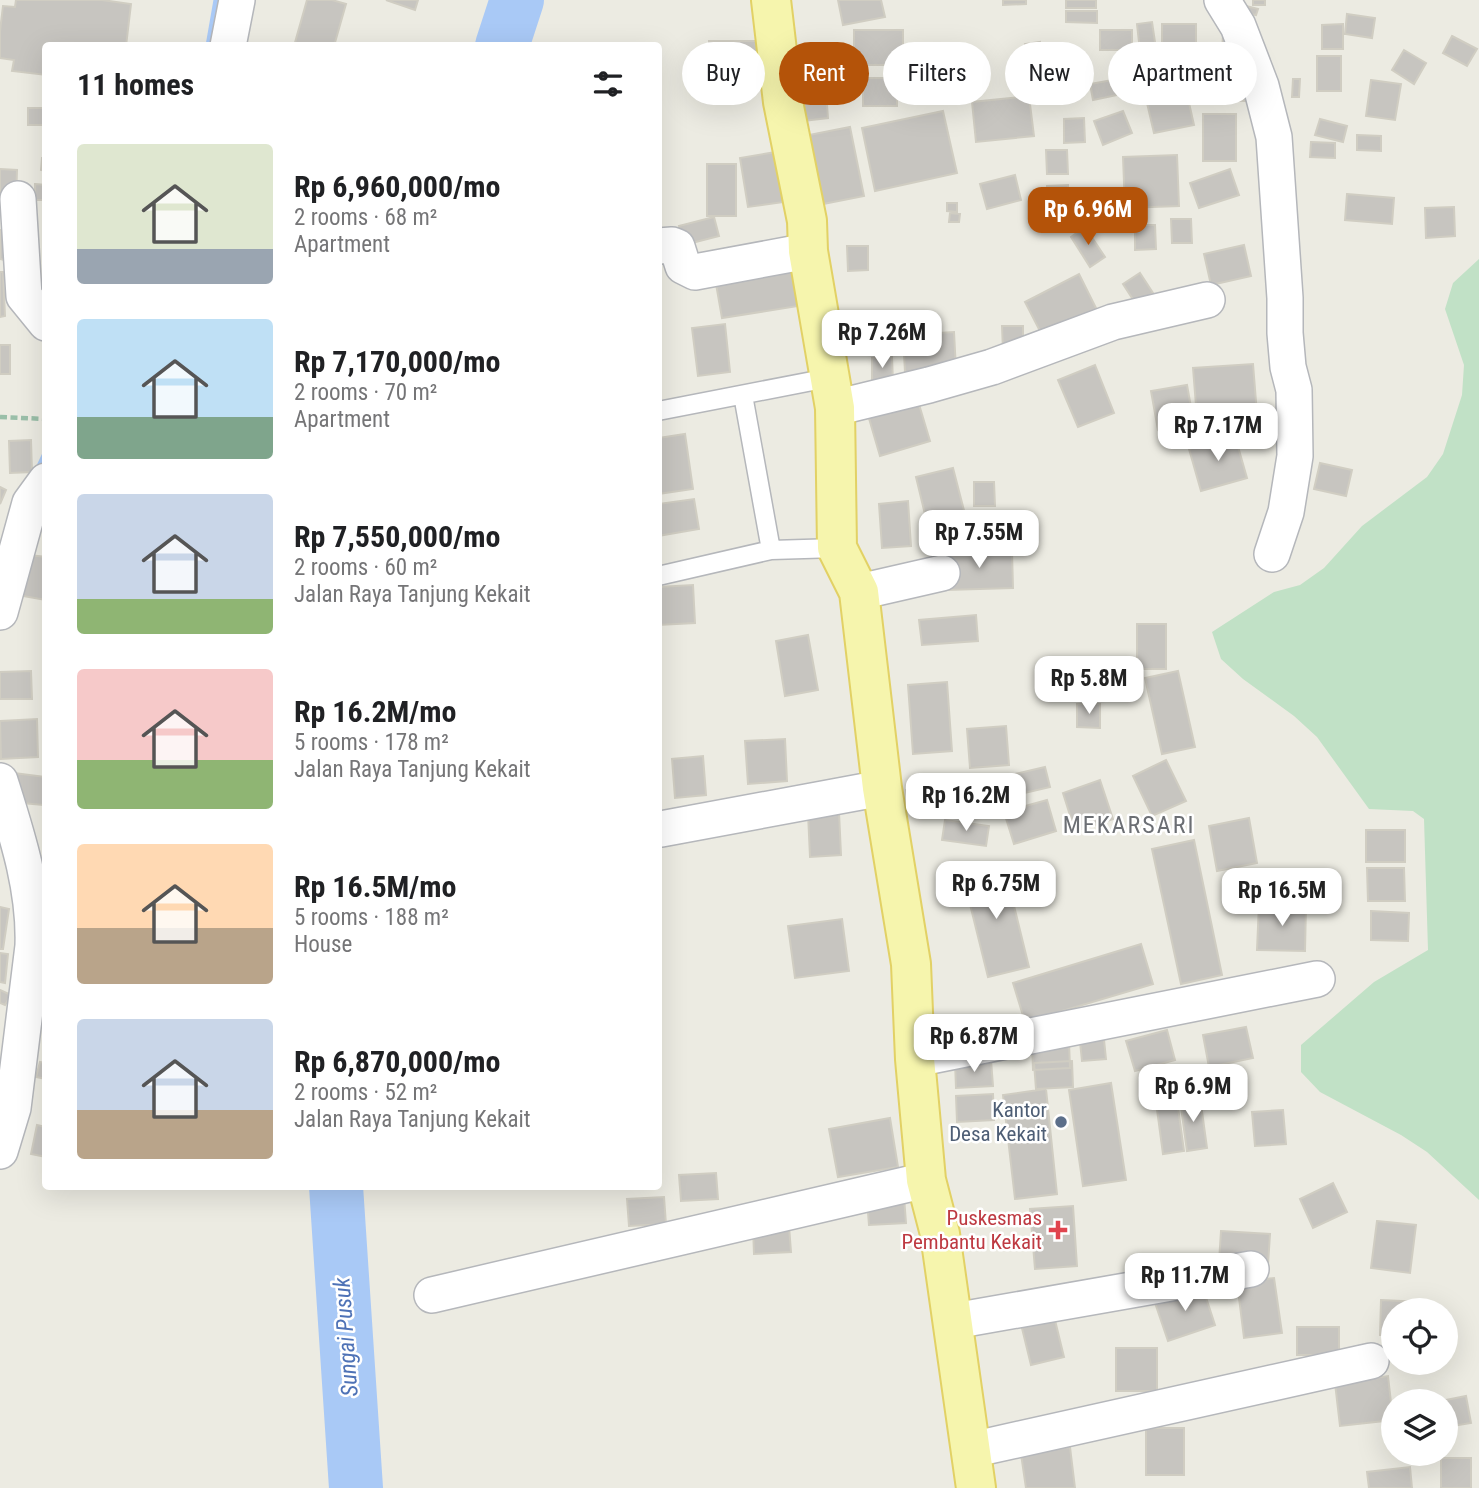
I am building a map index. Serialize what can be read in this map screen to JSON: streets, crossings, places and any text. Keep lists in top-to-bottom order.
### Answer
{
  "districts": ["MEKARSARI"],
  "water": ["Sungai Pusuk"],
  "places": {
    "other": ["Kantor Desa Kekait"],
    "health": ["Puskesmas Pembantu Kekait"]
  },
  "page": {
    "chip": [
      "Buy",
      "Rent",
      "Filters",
      "New",
      "Apartment"
    ],
    "heading": "11 homes",
    "list": [
      {
        "name": "Rp 6,960,000/mo",
        "note": "2 rooms · 68 m² · Apartment"
      },
      {
        "name": "Rp 7,170,000/mo",
        "note": "2 rooms · 70 m² · Apartment"
      },
      {
        "name": "Rp 7,550,000/mo",
        "note": "2 rooms · 60 m² · Jalan Raya Tanjung Kekait"
      },
      {
        "name": "Rp 16.2M/mo",
        "note": "5 rooms · 178 m² · Jalan Raya Tanjung Kekait"
      },
      {
        "name": "Rp 16.5M/mo",
        "note": "5 rooms · 188 m² · House"
      },
      {
        "name": "Rp 6,870,000/mo",
        "note": "2 rooms · 52 m² · Jalan Raya Tanjung Kekait"
      }
    ],
    "price": [
      "Rp 6.96M",
      "Rp 7.26M",
      "Rp 7.17M",
      "Rp 7.55M",
      "Rp 5.8M",
      "Rp 16.2M",
      "Rp 6.75M",
      "Rp 16.5M",
      "Rp 6.87M",
      "Rp 6.9M",
      "Rp 11.7M"
    ]
  }
}
